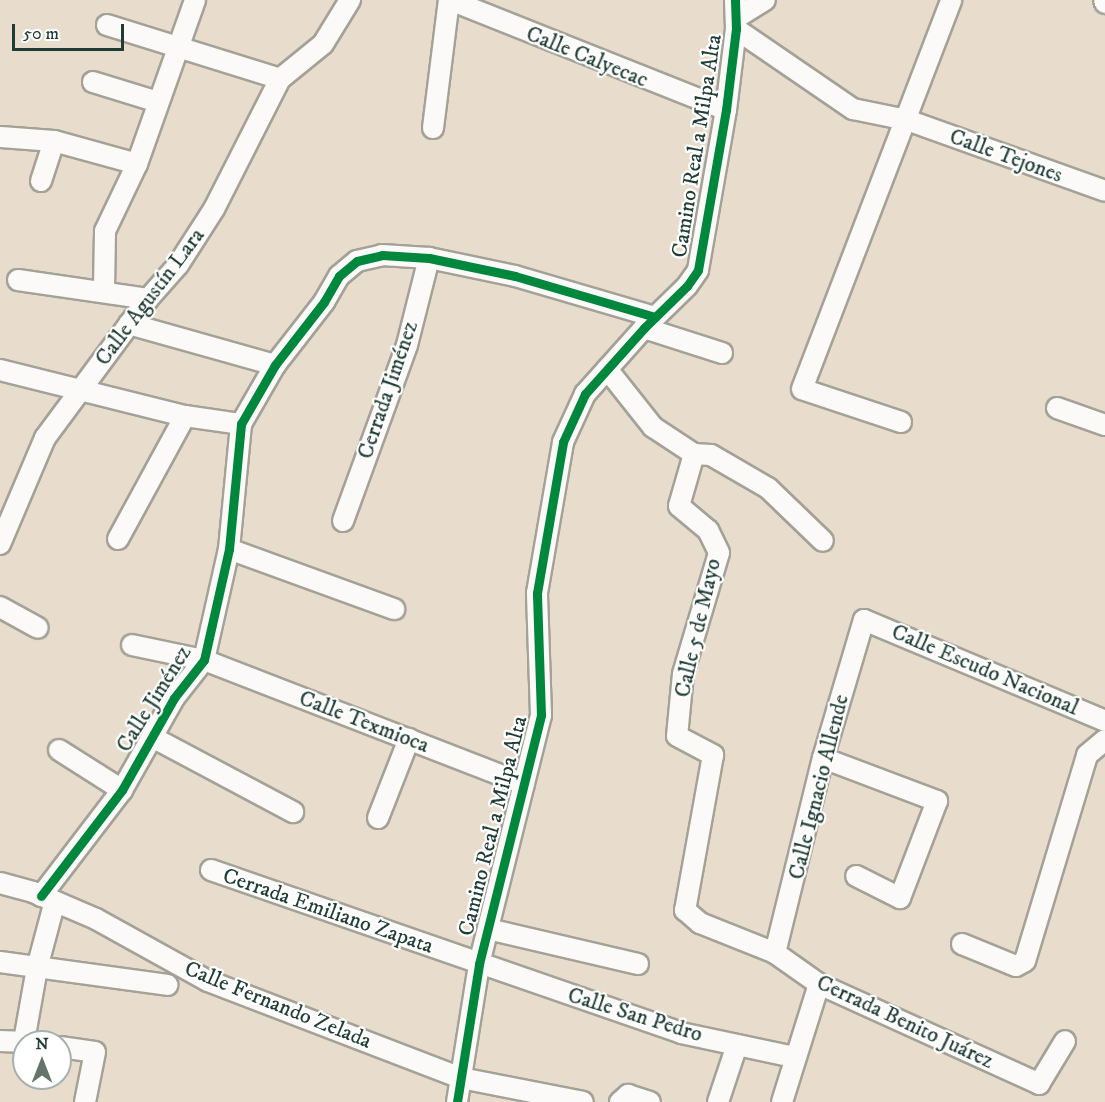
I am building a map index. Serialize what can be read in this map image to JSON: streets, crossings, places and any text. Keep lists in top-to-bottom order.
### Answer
{
  "streets": {
    "street": [
      "Calle Calyecac",
      "Camino Real a Milpa Alta",
      "Calle Tejones",
      "Calle Agustín Lara",
      "Cerrada Jiménez",
      "Calle 5 de Mayo",
      "Calle Escudo Nacional",
      "Calle Jiménez",
      "Calle Texmioca",
      "Calle Ignacio Allende",
      "Cerrada Emiliano Zapata",
      "Calle Fernando Zelada",
      "Calle San Pedro",
      "Cerrada Benito Juárez"
    ]
  },
  "crossings": [
    ["Calle Calyecac", "Camino Real a Milpa Alta"],
    ["Camino Real a Milpa Alta", "Calle Tejones"],
    ["Camino Real a Milpa Alta", "Calle Texmioca"],
    ["Camino Real a Milpa Alta", "Cerrada Emiliano Zapata"],
    ["Camino Real a Milpa Alta", "Calle Fernando Zelada"],
    ["Camino Real a Milpa Alta", "Calle San Pedro"],
    ["Calle 5 de Mayo", "Calle Ignacio Allende"],
    ["Calle 5 de Mayo", "Cerrada Benito Juárez"],
    ["Calle Escudo Nacional", "Calle Ignacio Allende"],
    ["Calle Jiménez", "Calle Texmioca"],
    ["Calle Jiménez", "Calle Fernando Zelada"],
    ["Calle Ignacio Allende", "Cerrada Benito Juárez"],
    ["Cerrada Emiliano Zapata", "Calle San Pedro"]
  ],
  "scale_bar": "50 m",
  "north": "top"
}
